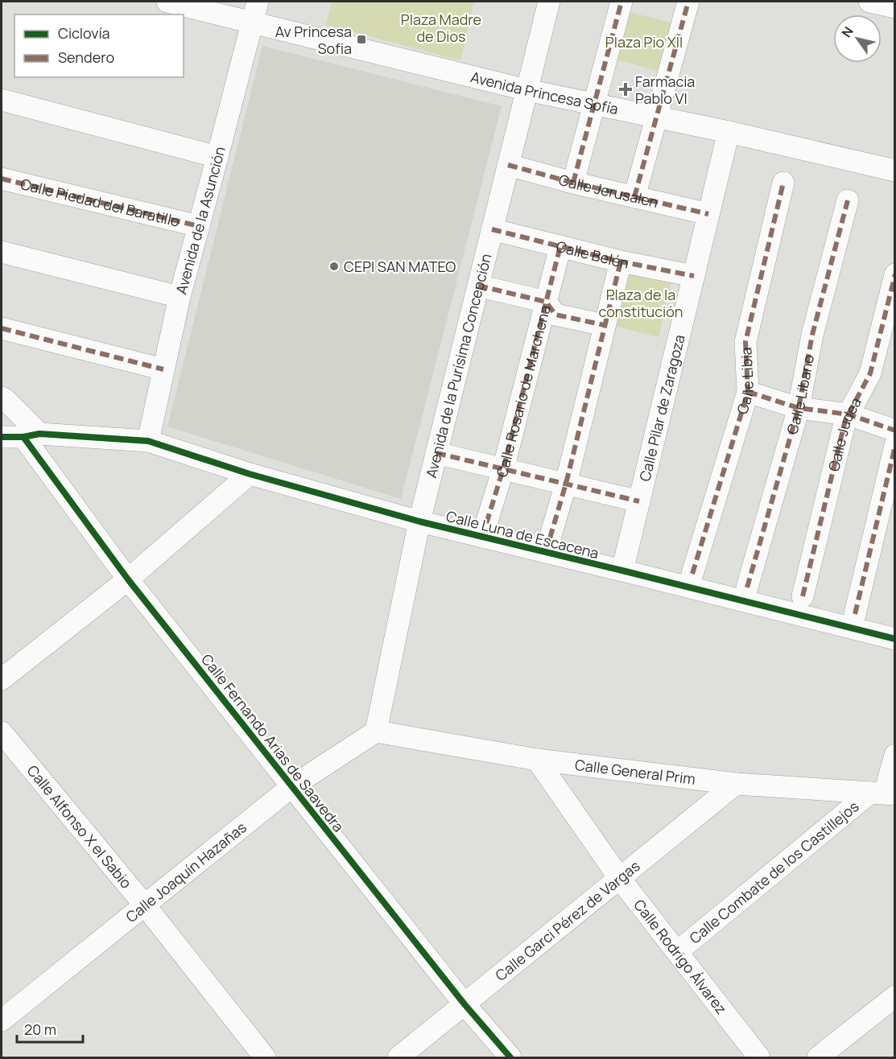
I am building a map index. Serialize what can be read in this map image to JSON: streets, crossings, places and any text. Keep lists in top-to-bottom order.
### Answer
{
  "streets": {
    "street": [
      "Avenida Princesa Sofía",
      "Calle Jerusalen",
      "Calle Piedad del Baratillo",
      "Avenida de la Asunción",
      "Calle Belén",
      "Avenida de la Purísima Concepción",
      "Calle Libia",
      "Calle Rosario de Marchena",
      "Calle Libano",
      "Calle Pilar de Zaragoza",
      "Calle Judea",
      "Calle Luna de Escacena",
      "Calle Fernando Arias de Saavedra",
      "Calle General Prim",
      "Calle Alfonso X el Sabio",
      "Calle Joaquín Hazañas",
      "Calle Combate de los Castillejos",
      "Calle Garci Pérez de Vargas",
      "Calle Rodrigo Álvarez"
    ]
  },
  "crossings": [
    ["Avenida Princesa Sofía", "Avenida de la Asunción"],
    ["Avenida Princesa Sofía", "Avenida de la Purísima Concepción"],
    ["Avenida Princesa Sofía", "Calle Pilar de Zaragoza"],
    ["Calle Jerusalen", "Avenida de la Purísima Concepción"],
    ["Calle Jerusalen", "Calle Pilar de Zaragoza"],
    ["Calle Piedad del Baratillo", "Avenida de la Asunción"],
    ["Avenida de la Asunción", "Calle Luna de Escacena"],
    ["Calle Belén", "Avenida de la Purísima Concepción"],
    ["Calle Belén", "Calle Rosario de Marchena"],
    ["Calle Belén", "Calle Pilar de Zaragoza"],
    ["Avenida de la Purísima Concepción", "Calle Luna de Escacena"],
    ["Avenida de la Purísima Concepción", "Calle General Prim"],
    ["Avenida de la Purísima Concepción", "Calle Joaquín Hazañas"],
    ["Calle Rosario de Marchena", "Calle Luna de Escacena"],
    ["Calle Pilar de Zaragoza", "Calle Luna de Escacena"],
    ["Calle Luna de Escacena", "Calle Fernando Arias de Saavedra"],
    ["Calle Fernando Arias de Saavedra", "Calle Joaquín Hazañas"],
    ["Calle Fernando Arias de Saavedra", "Calle Garci Pérez de Vargas"],
    ["Calle General Prim", "Calle Joaquín Hazañas"],
    ["Calle General Prim", "Calle Combate de los Castillejos"],
    ["Calle General Prim", "Calle Garci Pérez de Vargas"],
    ["Calle General Prim", "Calle Rodrigo Álvarez"],
    ["Calle Alfonso X el Sabio", "Calle Joaquín Hazañas"],
    ["Calle Combate de los Castillejos", "Calle Rodrigo Álvarez"],
    ["Calle Garci Pérez de Vargas", "Calle Rodrigo Álvarez"]
  ],
  "parks": ["Plaza Madre de Dios", "Plaza Pio XII", "Plaza de la constitución"],
  "places": {
    "transit": ["Av Princesa Sofia"],
    "health": ["Farmacia Pablo VI"],
    "other": ["CEPI SAN MATEO"]
  },
  "legend": ["Ciclovía", "Sendero"],
  "scale_bar": "20 m",
  "north": "top left"
}
